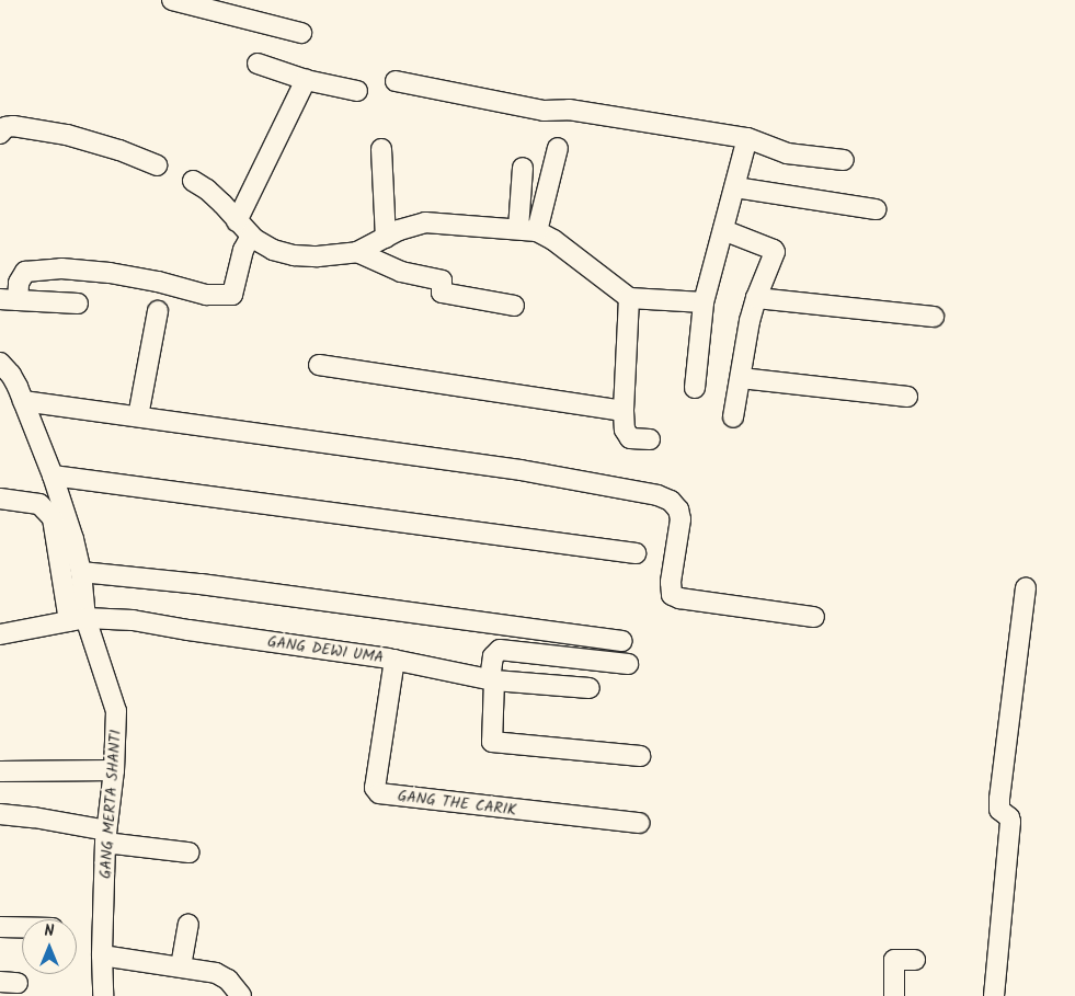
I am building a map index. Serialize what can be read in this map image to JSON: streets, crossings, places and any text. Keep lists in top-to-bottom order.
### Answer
{
  "streets": {
    "street": ["GANG DEWI UMA", "GANG THE CARIK", "GANG MERTA SHANTI"]
  },
  "crossings": [
    ["GANG DEWI UMA", "GANG THE CARIK"],
    ["GANG DEWI UMA", "GANG MERTA SHANTI"]
  ],
  "north": "top"
}
